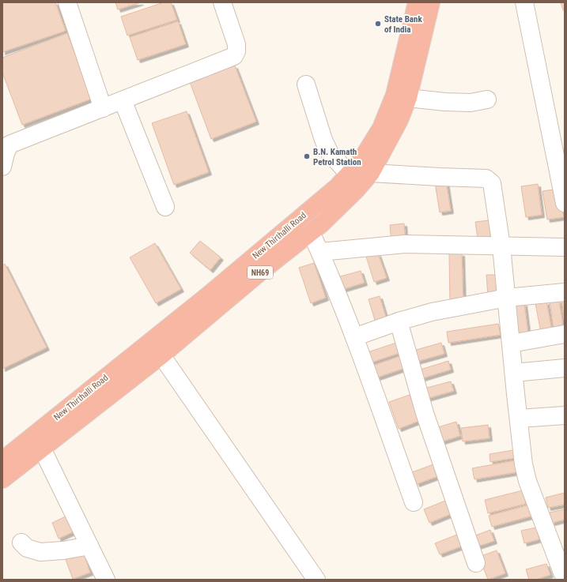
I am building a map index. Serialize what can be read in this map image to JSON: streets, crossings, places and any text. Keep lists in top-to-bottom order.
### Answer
{
  "streets": {
    "highway": ["New Thirthalli Road", "NH69"]
  },
  "places": ["State Bank of India", "B.N. Kamath Petrol Station"]
}
